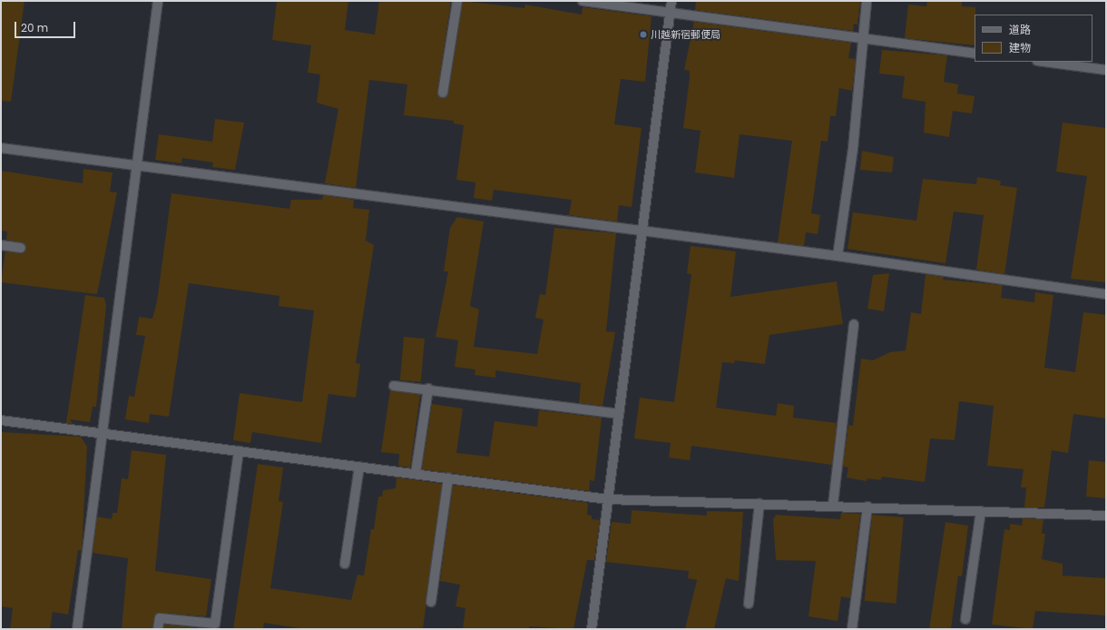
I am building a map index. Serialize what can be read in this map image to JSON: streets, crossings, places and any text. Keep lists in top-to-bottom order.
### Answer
{
  "places": ["川越新宿郵便局"],
  "legend": ["道路", "建物"],
  "scale_bar": "20 m"
}
